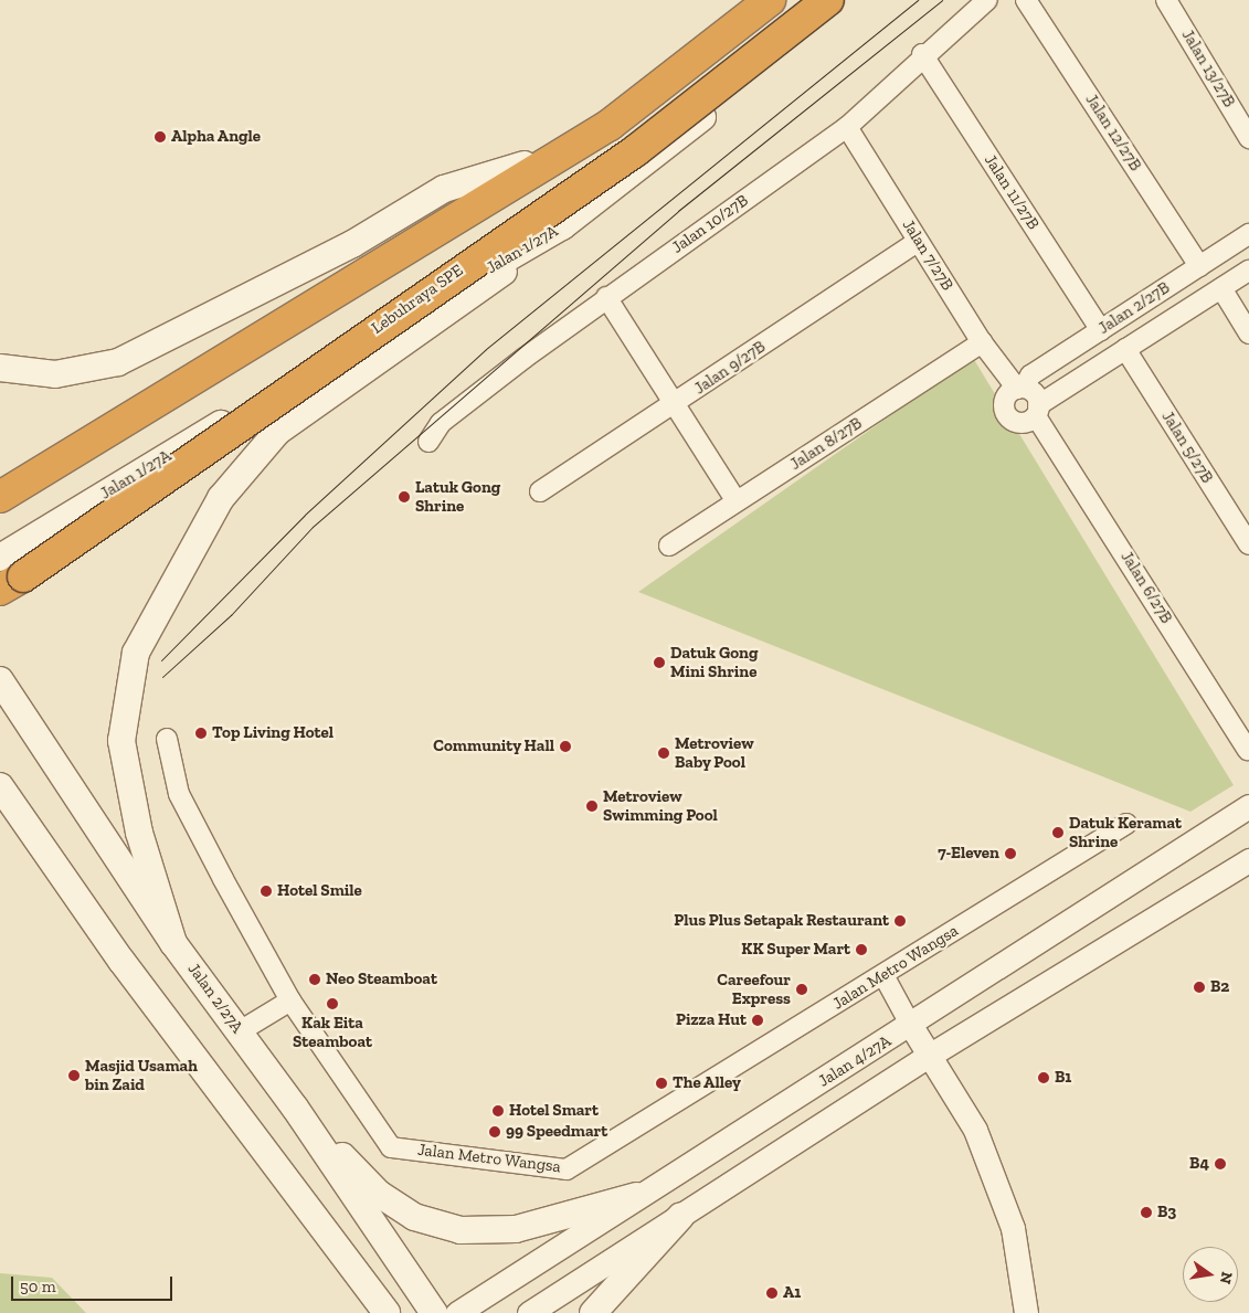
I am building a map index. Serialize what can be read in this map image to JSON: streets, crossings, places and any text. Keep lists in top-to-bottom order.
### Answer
{
  "streets": {
    "highway": ["Lebuhraya SPE"],
    "main road": ["Jalan 1/27A", "Jalan 2/27A"],
    "street": [
      "Jalan 13/27B",
      "Jalan 12/27B",
      "Jalan 11/27B",
      "Jalan 10/27B",
      "Jalan 7/27B",
      "Jalan 2/27B",
      "Jalan 9/27B",
      "Jalan 8/27B",
      "Jalan 5/27B",
      "Jalan 6/27B",
      "Jalan Metro Wangsa",
      "Jalan 4/27A"
    ]
  },
  "crossings": [
    ["Jalan 12/27B", "Jalan 2/27B"],
    ["Jalan 11/27B", "Jalan 10/27B"],
    ["Jalan 11/27B", "Jalan 2/27B"],
    ["Jalan 10/27B", "Jalan 7/27B"],
    ["Jalan 7/27B", "Jalan 2/27B"],
    ["Jalan 7/27B", "Jalan 9/27B"],
    ["Jalan 7/27B", "Jalan 8/27B"],
    ["Jalan 7/27B", "Jalan 6/27B"],
    ["Jalan 2/27B", "Jalan 5/27B"],
    ["Jalan 2/27B", "Jalan 6/27B"]
  ],
  "places": [
    "Alpha Angle",
    "Latuk Gong Shrine",
    "Datuk Gong Mini Shrine",
    "Top Living Hotel",
    "Community Hall",
    "Metroview Baby Pool",
    "Metroview Swimming Pool",
    "Datuk Keramat Shrine",
    "7-Eleven",
    "Hotel Smile",
    "Plus Plus Setapak Restaurant",
    "KK Super Mart",
    "Neo Steamboat",
    "B2",
    "Careefour Express",
    "Kak Eita Steamboat",
    "Pizza Hut",
    "Masjid Usamah bin Zaid",
    "B1",
    "The Alley",
    "Hotel Smart",
    "99 Speedmart",
    "B4",
    "B3",
    "A1"
  ],
  "scale_bar": "50 m",
  "north": "right"
}
